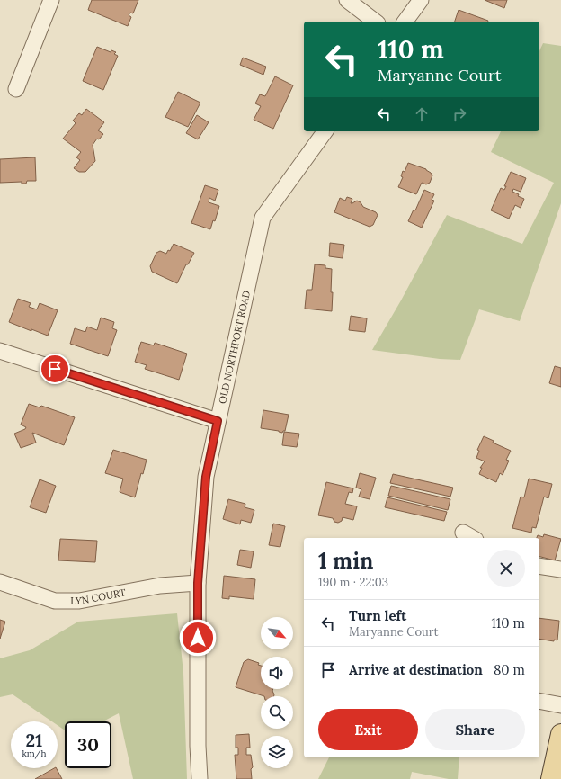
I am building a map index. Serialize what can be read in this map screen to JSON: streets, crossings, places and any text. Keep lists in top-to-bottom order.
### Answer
{
  "streets": {
    "street": ["OLD NORTHPORT ROAD", "LYN COURT"]
  },
  "crossings": [
    ["OLD NORTHPORT ROAD", "LYN COURT"]
  ],
  "north": "bottom right",
  "page": {
    "turn": ["110 m", "Maryanne Court"],
    "heading": ["1 min", "190 m · 22:03"],
    "list": [
      {
        "name": "Turn left",
        "note": "Maryanne Court",
        "value": "110 m"
      },
      {
        "name": "Arrive at destination",
        "value": "80 m"
      }
    ],
    "buttons": ["Exit", "Share"],
    "speed": "21 km/h",
    "limit": "30"
  }
}
